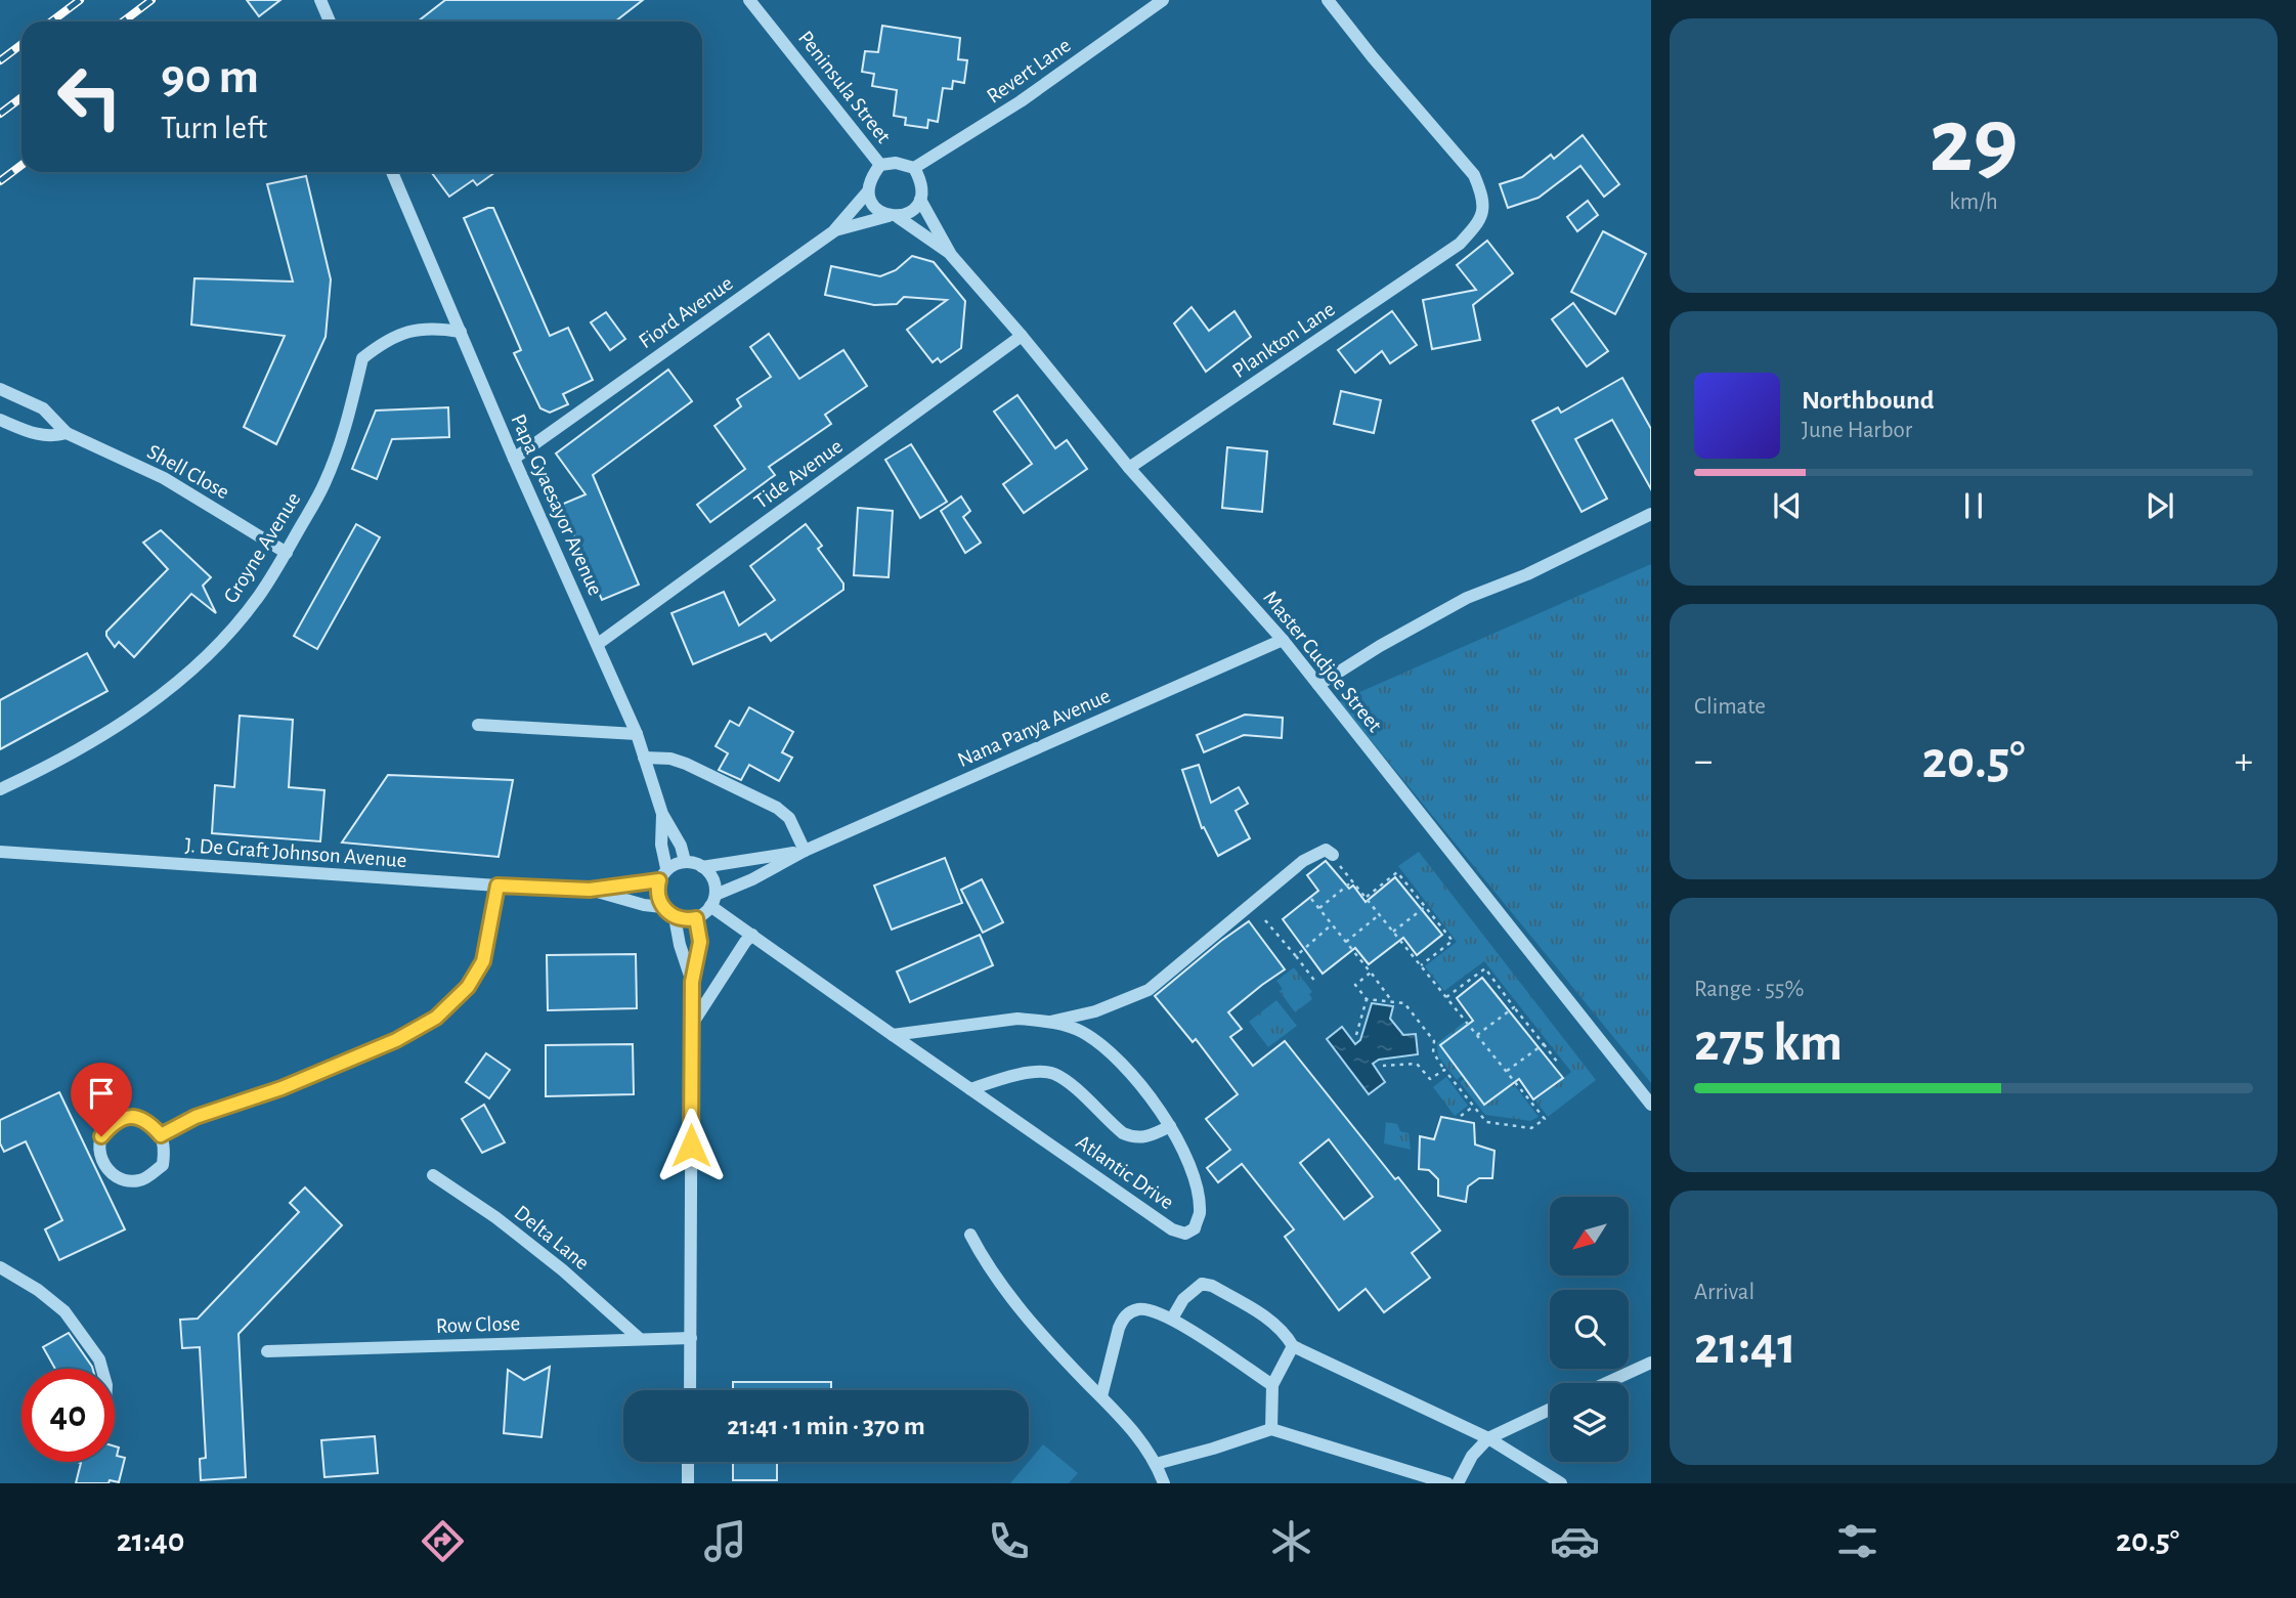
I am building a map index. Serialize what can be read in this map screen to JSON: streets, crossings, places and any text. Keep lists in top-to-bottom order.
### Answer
{
  "streets": {
    "street": [
      "Revert Lane",
      "Peninsula Street",
      "Fiord Avenue",
      "Plankton Lane",
      "Shell Close",
      "Tide Avenue",
      "Papa Gyaesayor Avenue",
      "Groyne Avenue",
      "Master Cudjoe Street",
      "Nana Panya Avenue",
      "J. De Graft Johnson Avenue",
      "Atlantic Drive",
      "Delta Lane",
      "Row Close"
    ]
  },
  "crossings": [
    ["Revert Lane", "Peninsula Street"],
    ["Revert Lane", "Fiord Avenue"],
    ["Revert Lane", "Master Cudjoe Street"],
    ["Peninsula Street", "Fiord Avenue"],
    ["Peninsula Street", "Master Cudjoe Street"],
    ["Fiord Avenue", "Papa Gyaesayor Avenue"],
    ["Fiord Avenue", "Master Cudjoe Street"],
    ["Plankton Lane", "Master Cudjoe Street"],
    ["Shell Close", "Groyne Avenue"],
    ["Tide Avenue", "Papa Gyaesayor Avenue"],
    ["Tide Avenue", "Master Cudjoe Street"],
    ["Papa Gyaesayor Avenue", "Groyne Avenue"],
    ["Papa Gyaesayor Avenue", "Nana Panya Avenue"],
    ["Papa Gyaesayor Avenue", "J. De Graft Johnson Avenue"],
    ["Papa Gyaesayor Avenue", "Atlantic Drive"],
    ["Master Cudjoe Street", "Nana Panya Avenue"],
    ["Nana Panya Avenue", "J. De Graft Johnson Avenue"],
    ["Nana Panya Avenue", "Atlantic Drive"],
    ["J. De Graft Johnson Avenue", "Atlantic Drive"],
    ["Delta Lane", "Row Close"]
  ],
  "north": "bottom left",
  "page": {
    "tile": [
      ["29", "km/h"],
      "Climate",
      ["Range · 55%", "275 km"],
      ["Arrival", "21:41"]
    ],
    "turn": ["90 m", "Turn left"],
    "song": ["Northbound", "June Harbor"],
    "heat": ["−", "20.5°", "+"],
    "limit": "40",
    "trip": "21:41 · 1 min · 370 m",
    "tabs": ["21:40", "20.5°"]
  }
}
